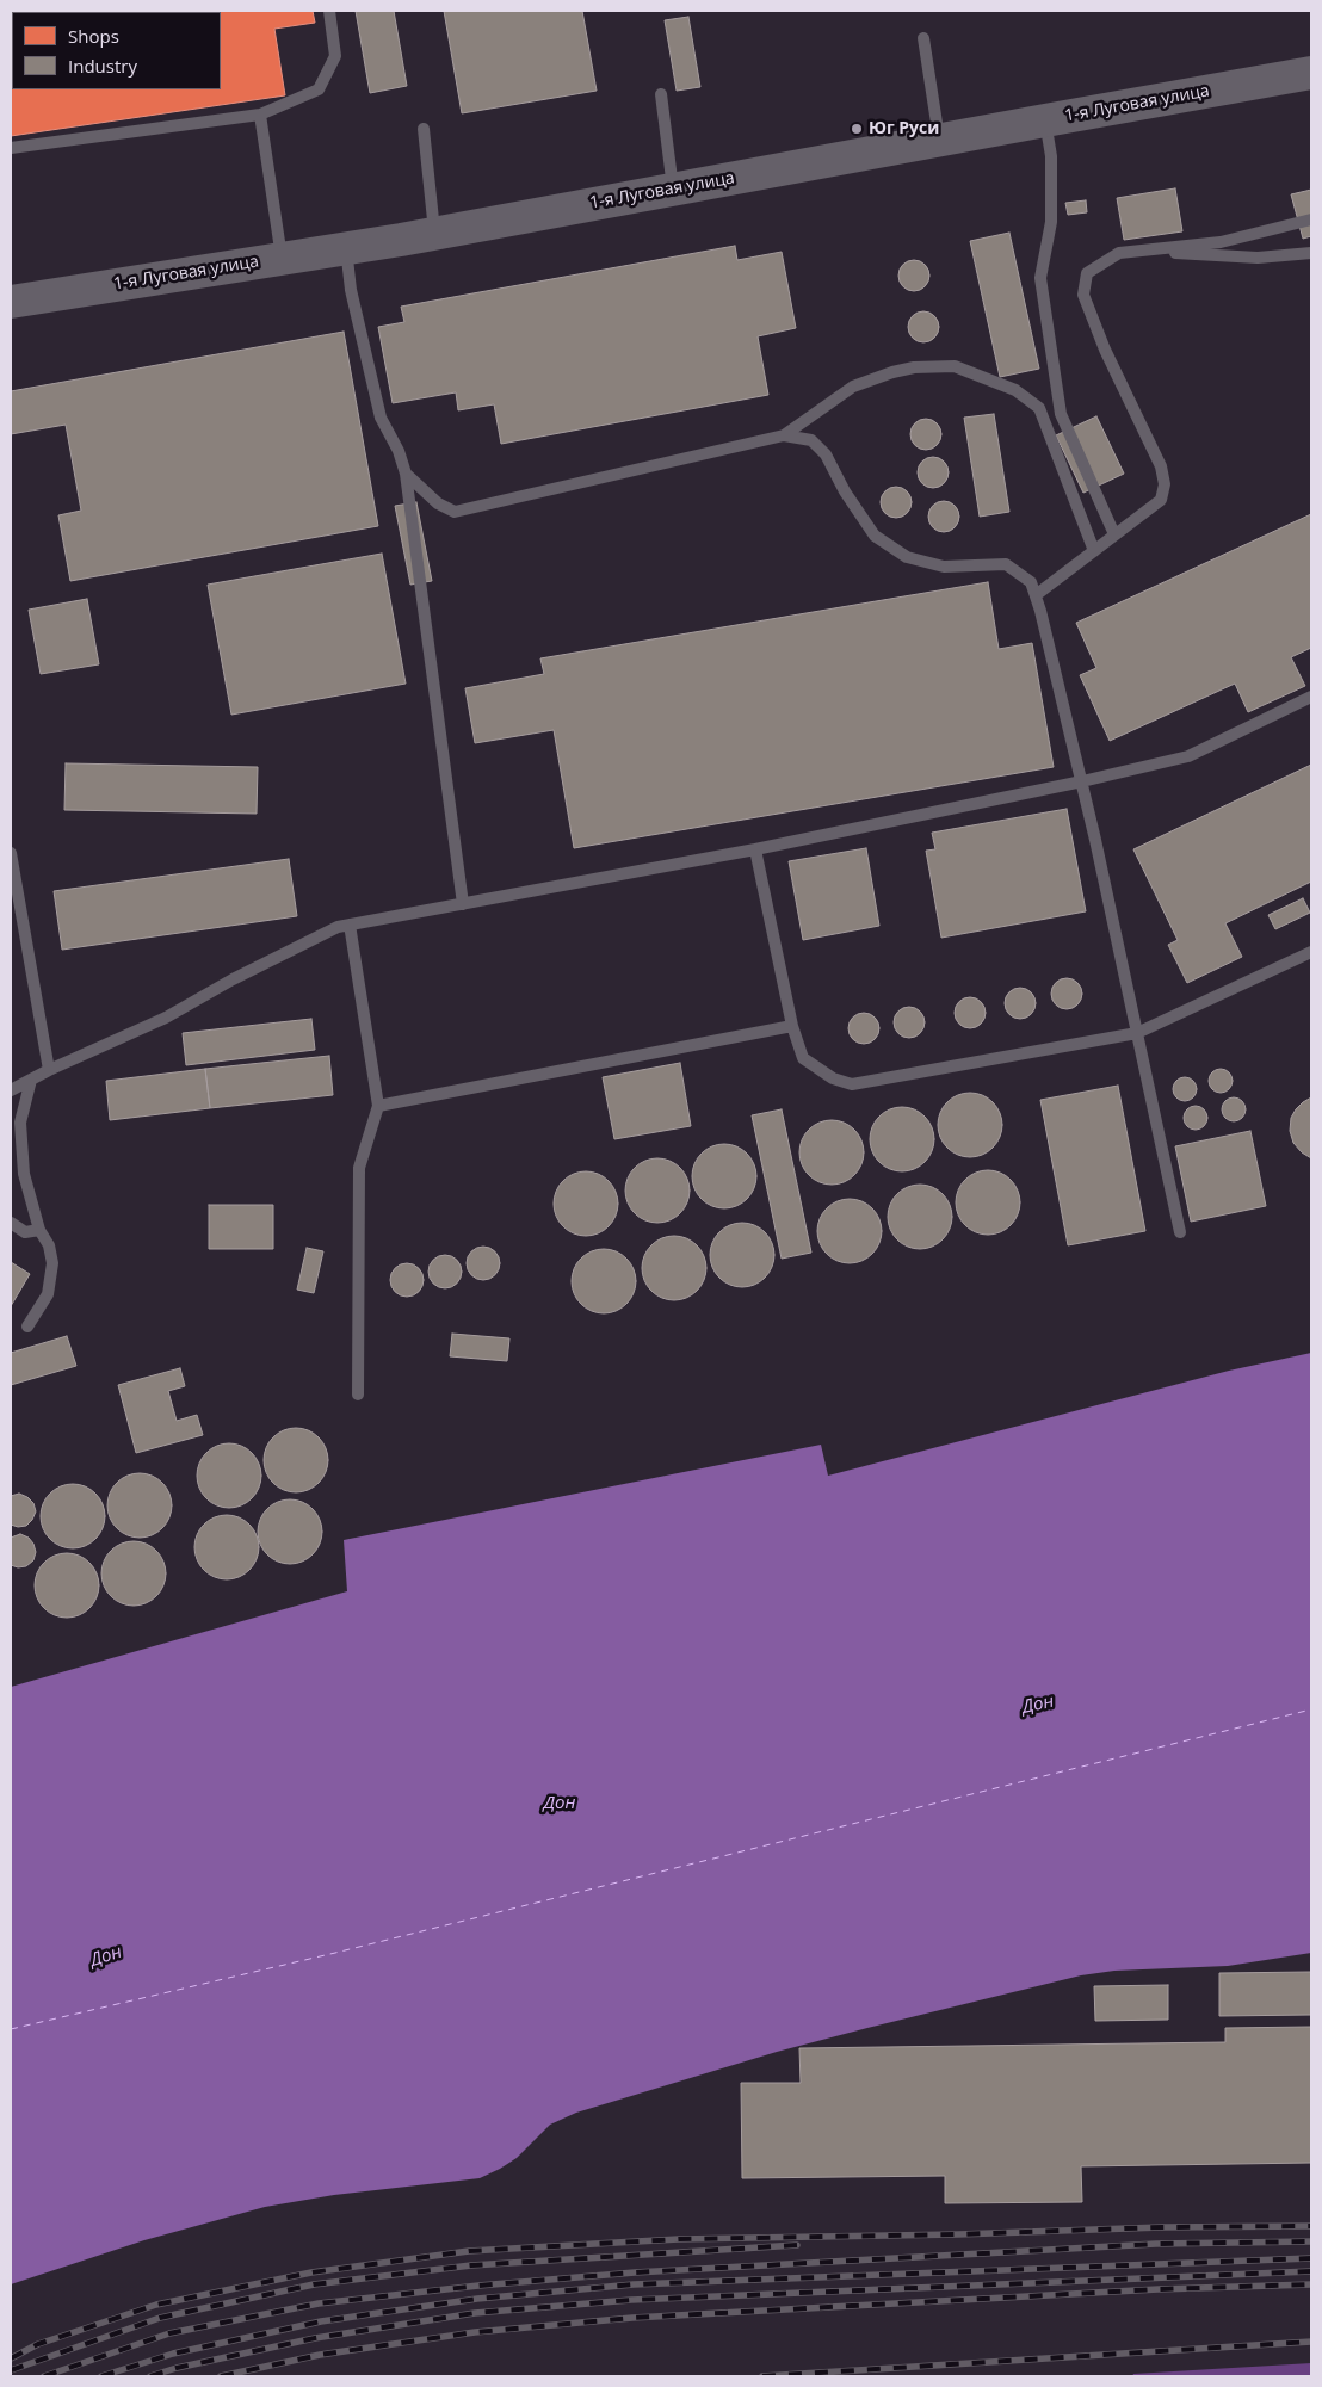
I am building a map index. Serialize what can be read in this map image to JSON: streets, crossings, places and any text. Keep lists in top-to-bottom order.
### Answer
{
  "streets": {
    "main road": ["1-я Луговая улица"]
  },
  "water": ["Дон"],
  "places": ["Юг Руси"],
  "legend": ["Shops", "Industry"]
}
